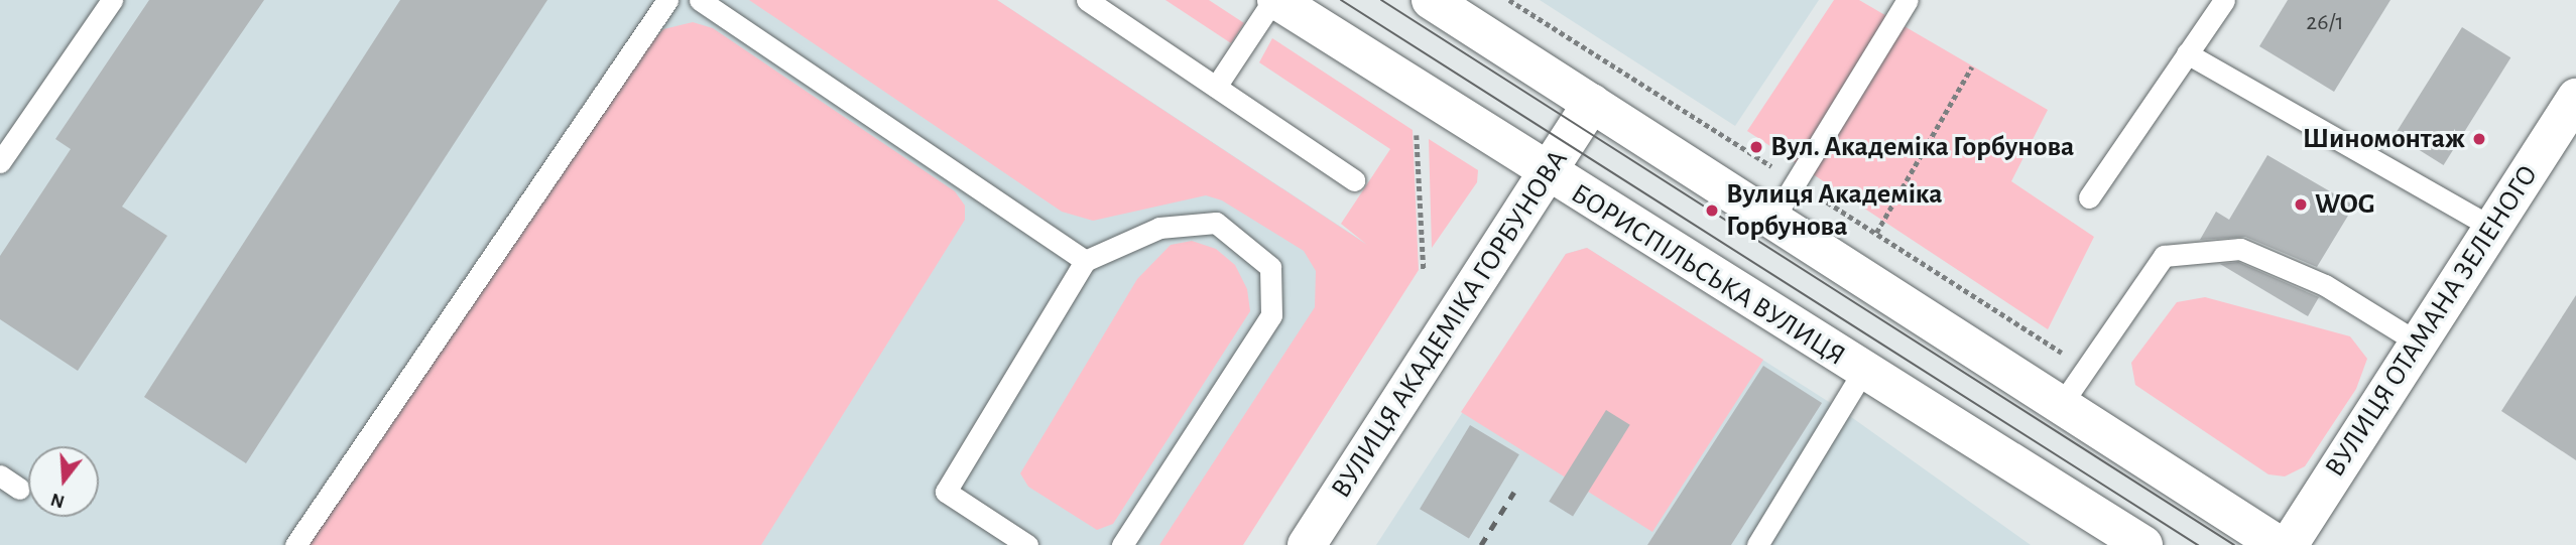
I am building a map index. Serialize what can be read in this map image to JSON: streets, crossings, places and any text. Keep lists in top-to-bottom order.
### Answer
{
  "streets": {
    "main road": ["БОРИСПІЛЬСЬКА ВУЛИЦЯ", "ВУЛИЦЯ ОТАМАНА ЗЕЛЕНОГО", "ВУЛИЦЯ АКАДЕМІКА ГОРБУНОВА"]
  },
  "crossings": [
    ["БОРИСПІЛЬСЬКА ВУЛИЦЯ", "ВУЛИЦЯ АКАДЕМІКА ГОРБУНОВА"]
  ],
  "places": [
    "Шиномонтаж",
    "Вул. Академіка Горбунова",
    "WOG",
    "Вулиця Академіка Горбунова"
  ],
  "house_numbers": ["26/1"],
  "north": "bottom"
}
